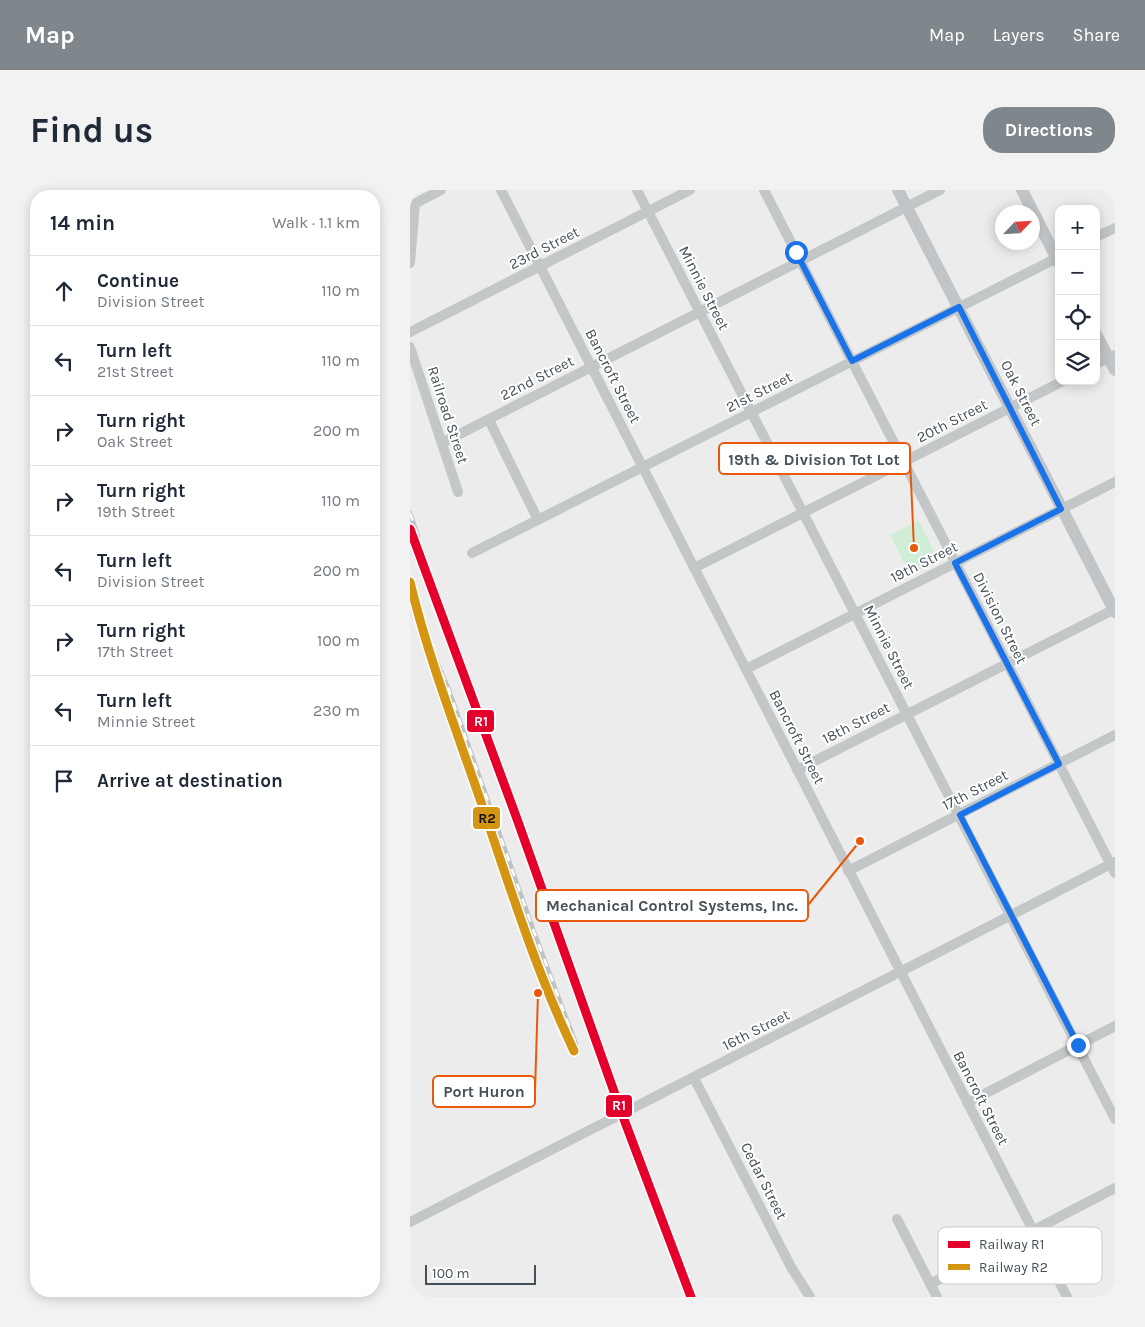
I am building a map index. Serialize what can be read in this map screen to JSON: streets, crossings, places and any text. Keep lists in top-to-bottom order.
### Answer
{
  "streets": {
    "main road": ["Oak Street"],
    "street": [
      "23rd Street",
      "Minnie Street",
      "Bancroft Street",
      "22nd Street",
      "21st Street",
      "Railroad Street",
      "20th Street",
      "19th Street",
      "Division Street",
      "18th Street",
      "17th Street",
      "16th Street",
      "Cedar Street"
    ]
  },
  "crossings": [
    ["23rd Street", "Minnie Street"],
    ["23rd Street", "Bancroft Street"],
    ["Minnie Street", "22nd Street"],
    ["Minnie Street", "21st Street"],
    ["Minnie Street", "20th Street"],
    ["Minnie Street", "19th Street"],
    ["Minnie Street", "18th Street"],
    ["Minnie Street", "17th Street"],
    ["Minnie Street", "16th Street"],
    ["Bancroft Street", "22nd Street"],
    ["Bancroft Street", "21st Street"],
    ["Bancroft Street", "20th Street"],
    ["Bancroft Street", "19th Street"],
    ["Bancroft Street", "18th Street"],
    ["Bancroft Street", "17th Street"],
    ["Bancroft Street", "16th Street"],
    ["22nd Street", "Oak Street"],
    ["22nd Street", "Railroad Street"],
    ["22nd Street", "Division Street"],
    ["21st Street", "Oak Street"],
    ["21st Street", "Division Street"],
    ["Oak Street", "20th Street"],
    ["Oak Street", "19th Street"],
    ["Oak Street", "18th Street"],
    ["20th Street", "Division Street"],
    ["19th Street", "Division Street"],
    ["Division Street", "18th Street"],
    ["Division Street", "17th Street"],
    ["Division Street", "16th Street"],
    ["16th Street", "Cedar Street"]
  ],
  "places": ["19th & Division Tot Lot", "Mechanical Control Systems, Inc.", "Port Huron"],
  "lines": ["rail line R1", "rail line R2"],
  "legend": ["Railway R1", "Railway R2"],
  "scale_bar": "100 m",
  "north": "top right",
  "page": {
    "header": "Map",
    "nav": ["Map", "Layers", "Share"],
    "buttons": "Directions",
    "title": "Find us",
    "heading": ["14 min", "Walk · 1.1 km"],
    "map_buttons": ["+", "−"],
    "list": [
      ["Continue", "Division Street", "110 m"],
      ["Turn left", "21st Street", "110 m"],
      ["Turn right", "Oak Street", "200 m"],
      ["Turn right", "19th Street", "110 m"],
      ["Turn left", "Division Street", "200 m"],
      ["Turn right", "17th Street", "100 m"],
      ["Turn left", "Minnie Street", "230 m"],
      "Arrive at destination"
    ],
    "scale": "100 m"
  }
}
